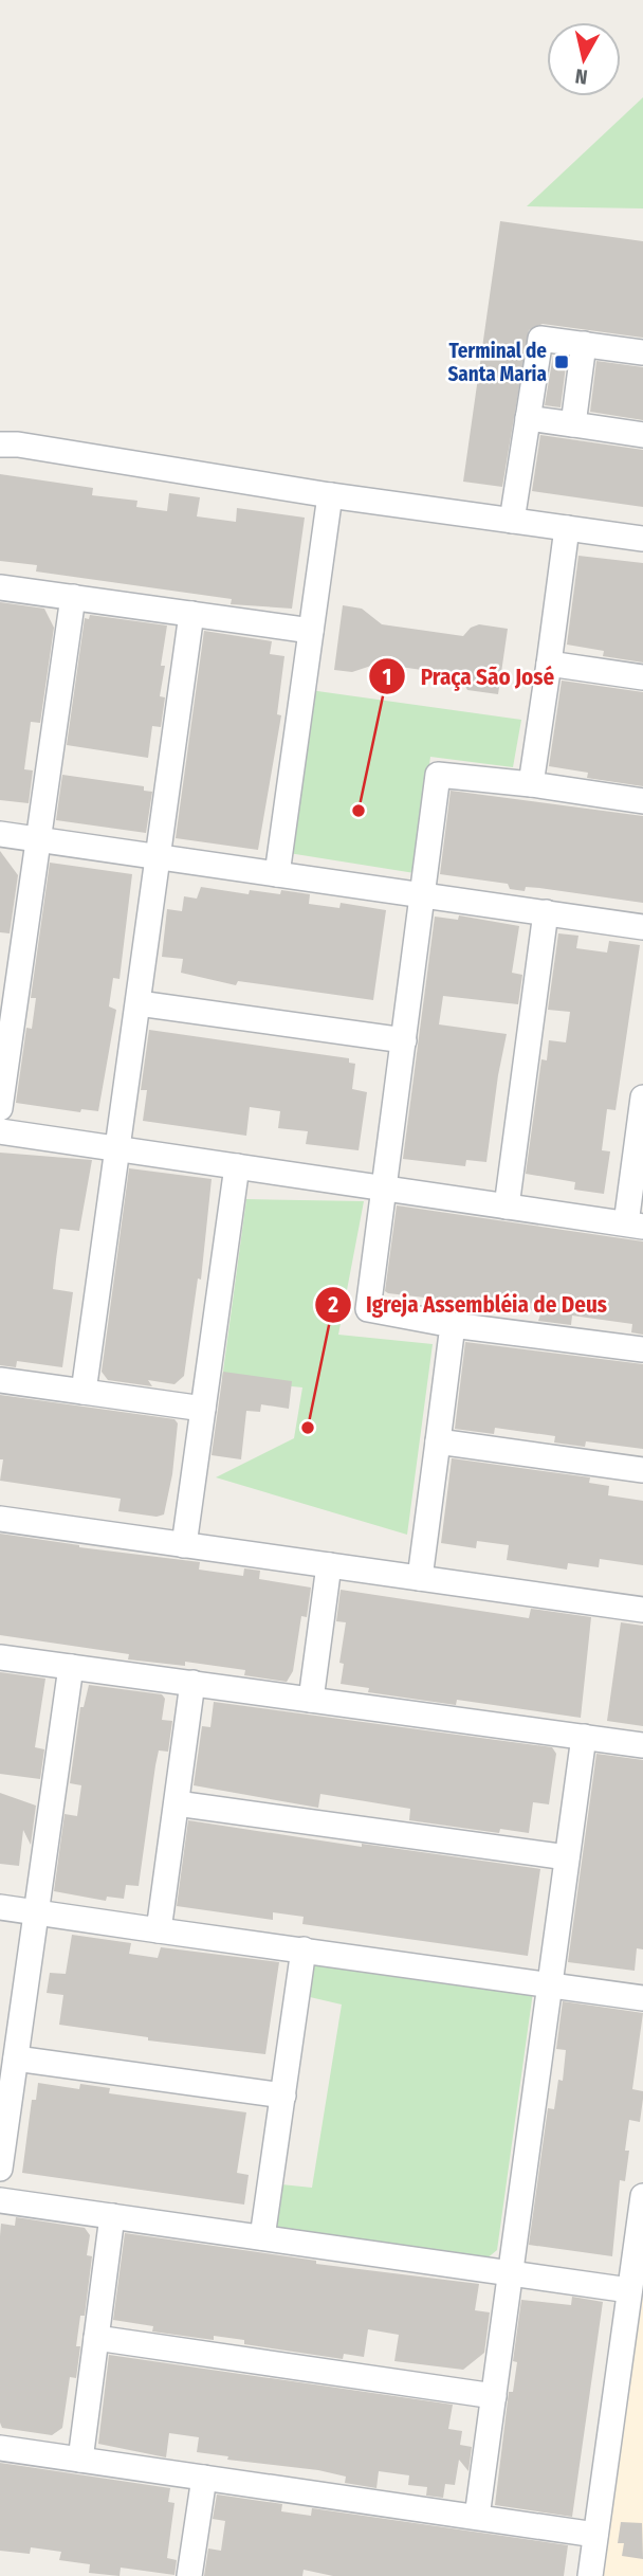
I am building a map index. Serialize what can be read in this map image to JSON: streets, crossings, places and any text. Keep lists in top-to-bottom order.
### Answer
{
  "places": {
    "transit": ["Terminal de Santa Maria"],
    "other": ["Praça São José", "Igreja Assembléia de Deus"]
  },
  "north": "bottom"
}
